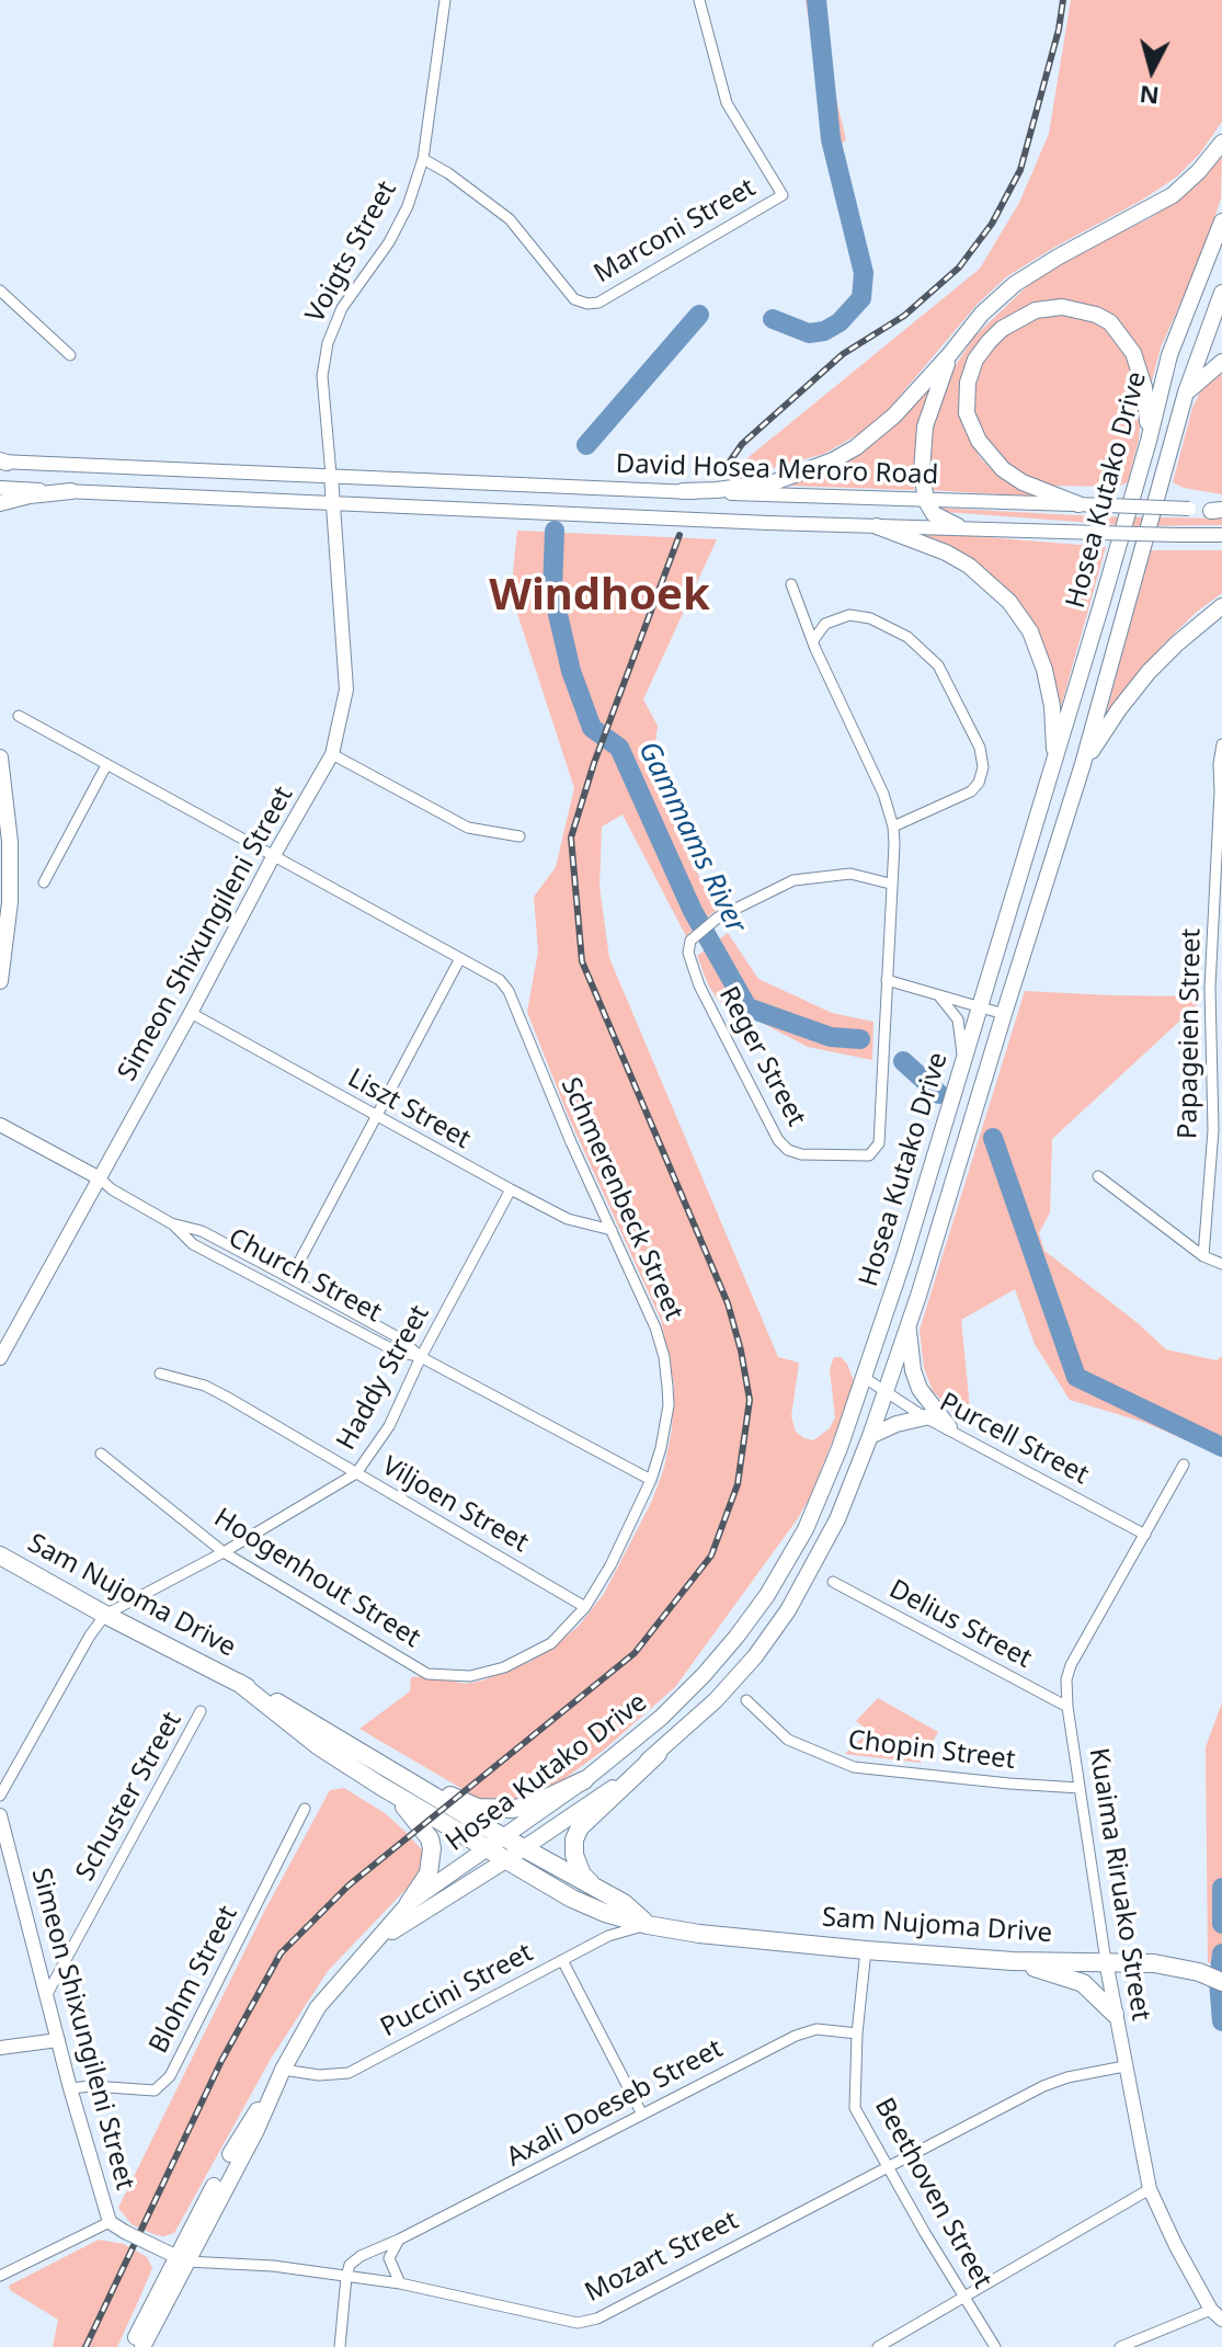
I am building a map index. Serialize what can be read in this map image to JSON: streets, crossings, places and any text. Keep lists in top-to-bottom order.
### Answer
{
  "streets": {
    "highway": ["Sam Nujoma Drive"],
    "main road": [
      "David Hosea Meroro Road",
      "Hosea Kutako Drive",
      "Simeon Shixungileni Street",
      "Church Street",
      "Kuaima Riruako Street"
    ],
    "street": [
      "Marconi Street",
      "Voigts Street",
      "Papageien Street",
      "Reger Street",
      "Liszt Street",
      "Schmerenbeck Street",
      "Haddy Street",
      "Purcell Street",
      "Viljoen Street",
      "Hoogenhout Street",
      "Delius Street",
      "Chopin Street",
      "Schuster Street",
      "Blohm Street",
      "Puccini Street",
      "Axali Doeseb Street",
      "Beethoven Street",
      "Mozart Street"
    ]
  },
  "crossings": [
    ["Marconi Street", "Voigts Street"],
    ["Voigts Street", "David Hosea Meroro Road"],
    ["David Hosea Meroro Road", "Simeon Shixungileni Street"],
    ["Hosea Kutako Drive", "Simeon Shixungileni Street"],
    ["Hosea Kutako Drive", "Purcell Street"],
    ["Hosea Kutako Drive", "Sam Nujoma Drive"],
    ["Hosea Kutako Drive", "Puccini Street"],
    ["Hosea Kutako Drive", "Mozart Street"],
    ["Simeon Shixungileni Street", "Liszt Street"],
    ["Simeon Shixungileni Street", "Schmerenbeck Street"],
    ["Simeon Shixungileni Street", "Church Street"],
    ["Simeon Shixungileni Street", "Schuster Street"],
    ["Simeon Shixungileni Street", "Blohm Street"],
    ["Simeon Shixungileni Street", "Mozart Street"],
    ["Liszt Street", "Schmerenbeck Street"],
    ["Liszt Street", "Haddy Street"],
    ["Schmerenbeck Street", "Church Street"],
    ["Schmerenbeck Street", "Viljoen Street"],
    ["Schmerenbeck Street", "Hoogenhout Street"],
    ["Church Street", "Haddy Street"],
    ["Haddy Street", "Viljoen Street"],
    ["Haddy Street", "Hoogenhout Street"],
    ["Haddy Street", "Sam Nujoma Drive"],
    ["Purcell Street", "Kuaima Riruako Street"],
    ["Sam Nujoma Drive", "Kuaima Riruako Street"],
    ["Sam Nujoma Drive", "Puccini Street"],
    ["Sam Nujoma Drive", "Beethoven Street"],
    ["Delius Street", "Kuaima Riruako Street"],
    ["Chopin Street", "Kuaima Riruako Street"],
    ["Kuaima Riruako Street", "Mozart Street"],
    ["Axali Doeseb Street", "Beethoven Street"],
    ["Axali Doeseb Street", "Mozart Street"],
    ["Beethoven Street", "Mozart Street"]
  ],
  "districts": ["Windhoek"],
  "water": ["Gammams River"],
  "north": "bottom"
}
